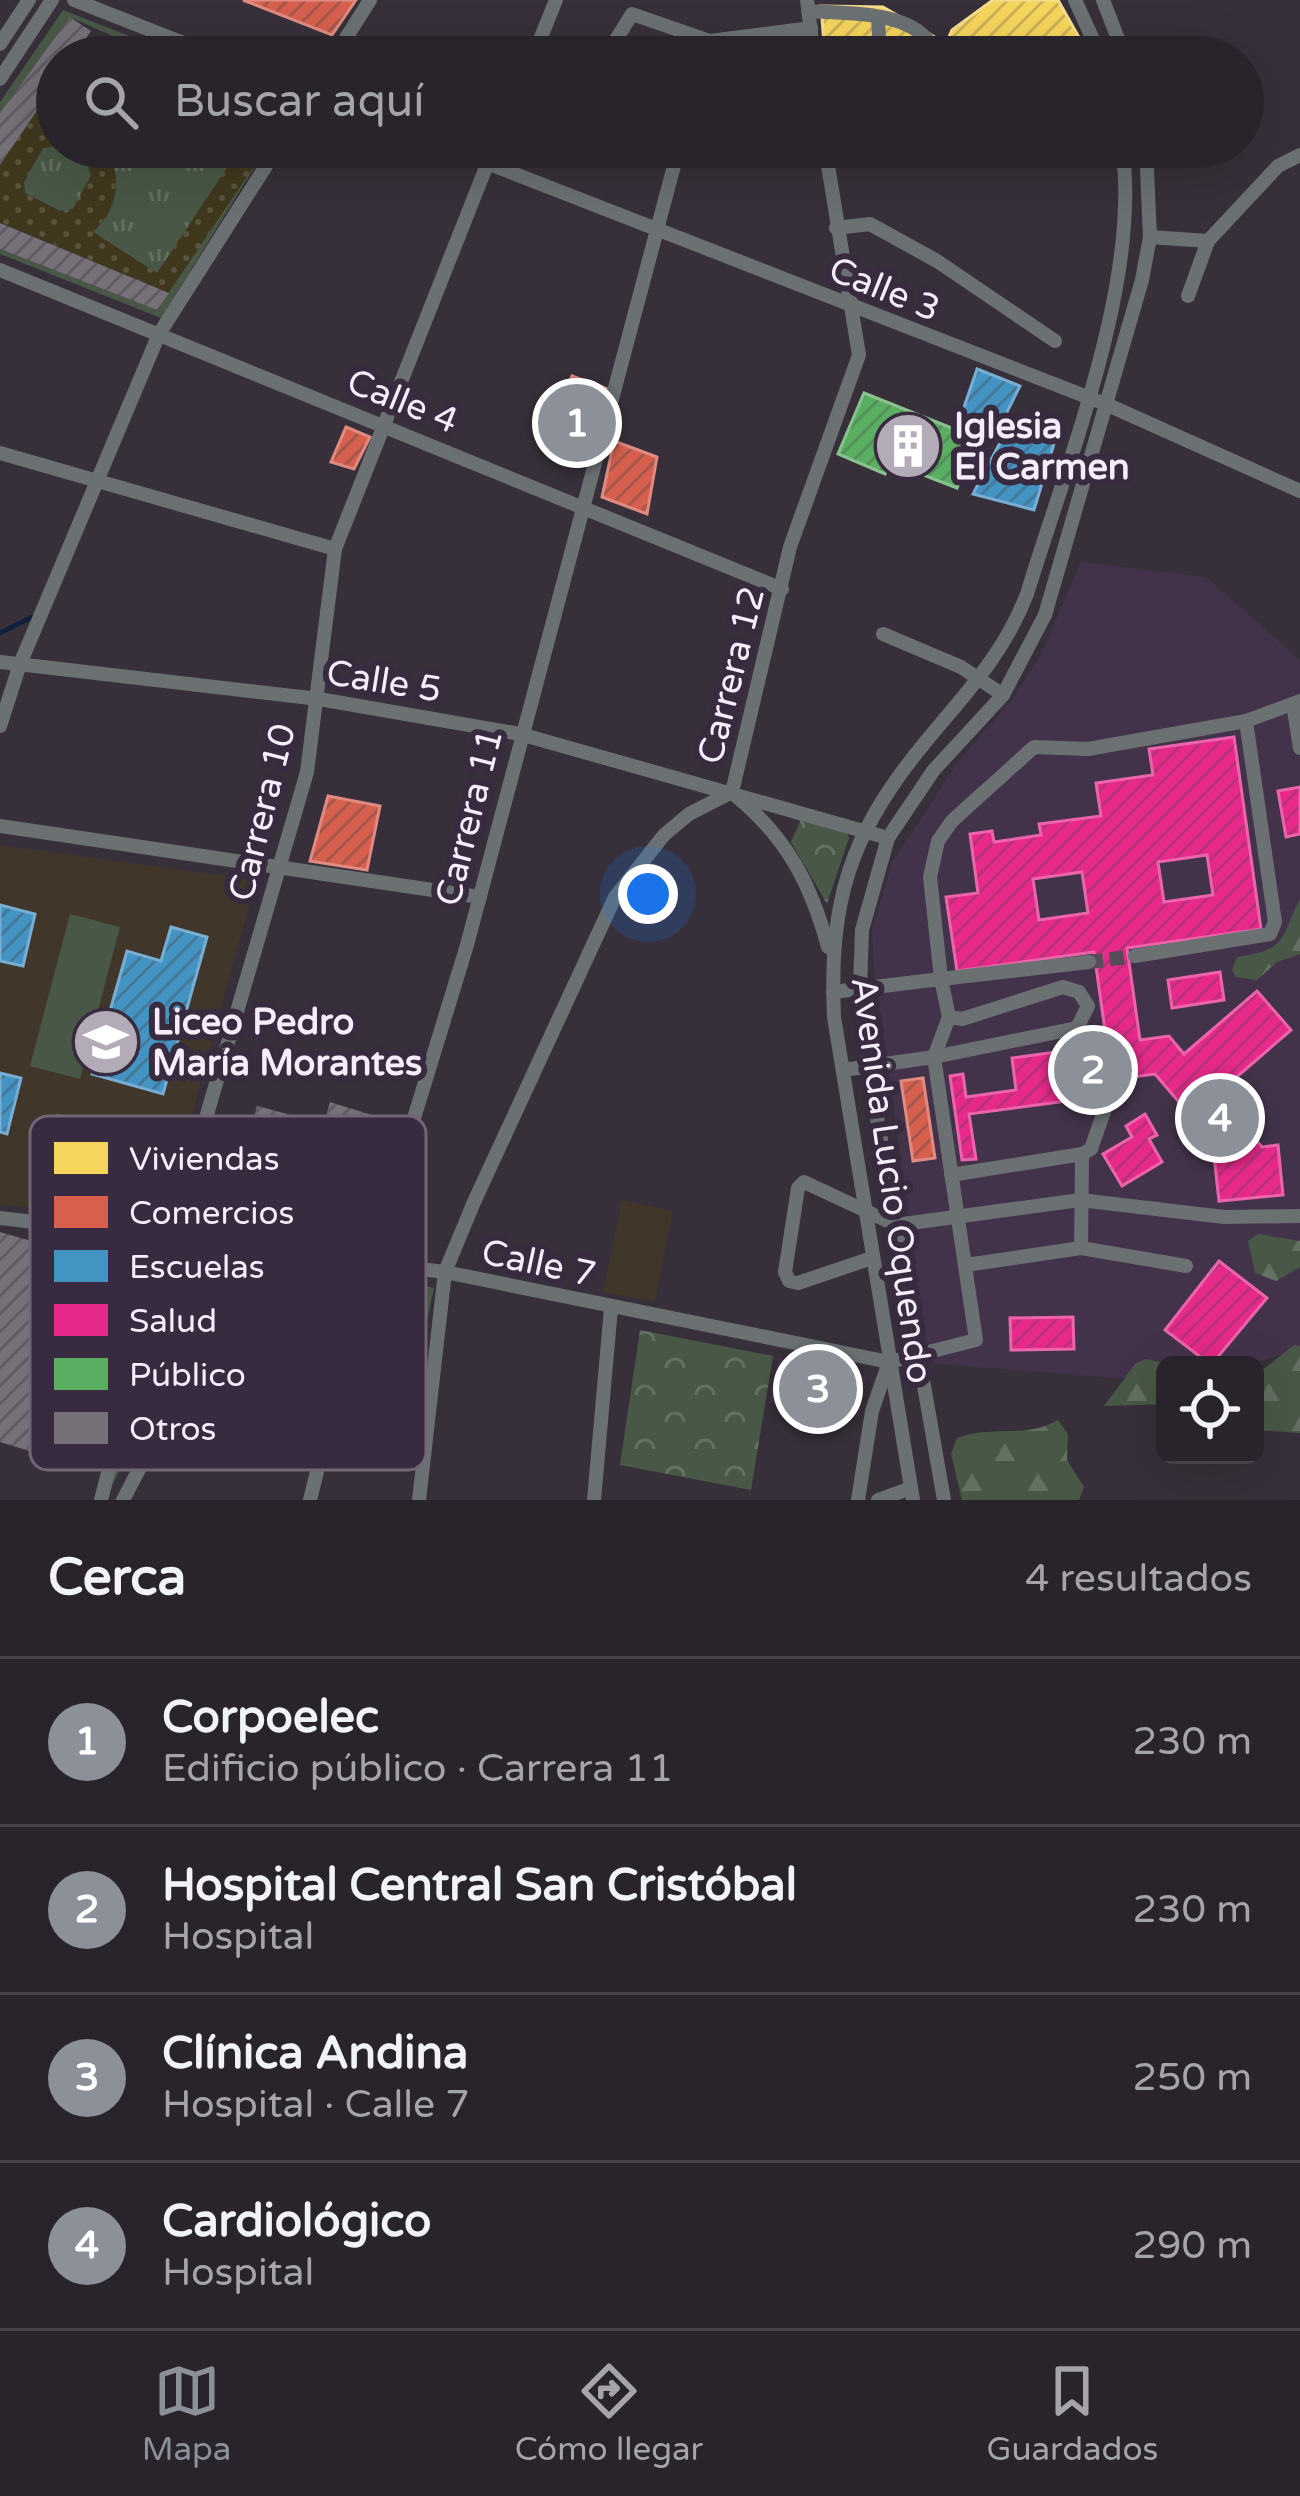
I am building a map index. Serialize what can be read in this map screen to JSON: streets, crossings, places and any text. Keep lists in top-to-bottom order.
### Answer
{
  "streets": {
    "street": [
      "Calle 3",
      "Calle 4",
      "Carrera 12",
      "Calle 5",
      "Carrera 10",
      "Carrera 11",
      "Avenida Lucio Oquendo",
      "Calle 7"
    ]
  },
  "crossings": [
    ["Calle 3", "Carrera 12"],
    ["Calle 3", "Carrera 11"],
    ["Calle 3", "Avenida Lucio Oquendo"],
    ["Calle 4", "Carrera 12"],
    ["Calle 4", "Carrera 10"],
    ["Calle 4", "Carrera 11"],
    ["Carrera 12", "Calle 5"],
    ["Carrera 12", "Calle 7"],
    ["Calle 5", "Carrera 10"],
    ["Calle 5", "Carrera 11"],
    ["Calle 5", "Avenida Lucio Oquendo"],
    ["Avenida Lucio Oquendo", "Calle 7"]
  ],
  "places": {
    "building": ["Iglesia El Carmen"],
    "school or university": ["Liceo Pedro María Morantes"]
  },
  "legend": [
    "Viviendas",
    "Comercios",
    "Escuelas",
    "Salud",
    "Público",
    "Otros"
  ],
  "page": {
    "search": "Buscar aquí",
    "pins": [
      "1",
      "2",
      "4",
      "3"
    ],
    "heading": ["Cerca", "4 resultados"],
    "list": [
      {
        "mark": "1",
        "name": "Corpoelec",
        "note": "Edificio público · Carrera 11",
        "value": "230 m"
      },
      {
        "mark": "2",
        "name": "Hospital Central San Cristóbal",
        "note": "Hospital",
        "value": "230 m"
      },
      {
        "mark": "3",
        "name": "Clínica Andina",
        "note": "Hospital · Calle 7",
        "value": "250 m"
      },
      {
        "mark": "4",
        "name": "Cardiológico",
        "note": "Hospital",
        "value": "290 m"
      }
    ],
    "nav": ["Mapa", "Cómo llegar", "Guardados"]
  }
}
